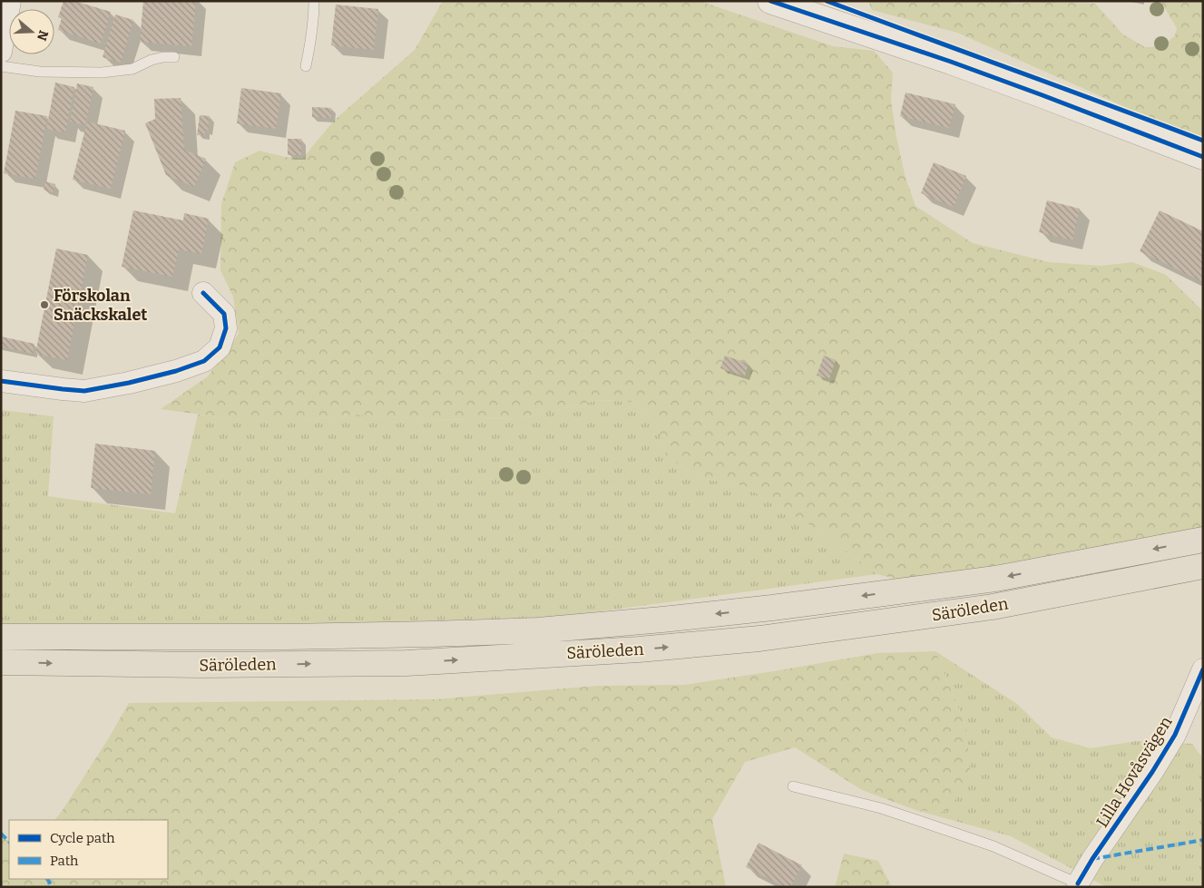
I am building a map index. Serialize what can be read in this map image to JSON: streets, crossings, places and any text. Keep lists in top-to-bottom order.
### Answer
{
  "streets": {
    "main road": ["Säröleden"],
    "street": ["Lilla Hovåsvägen"]
  },
  "places": ["Förskolan Snäckskalet"],
  "legend": ["Cycle path", "Path"],
  "north": "right"
}
